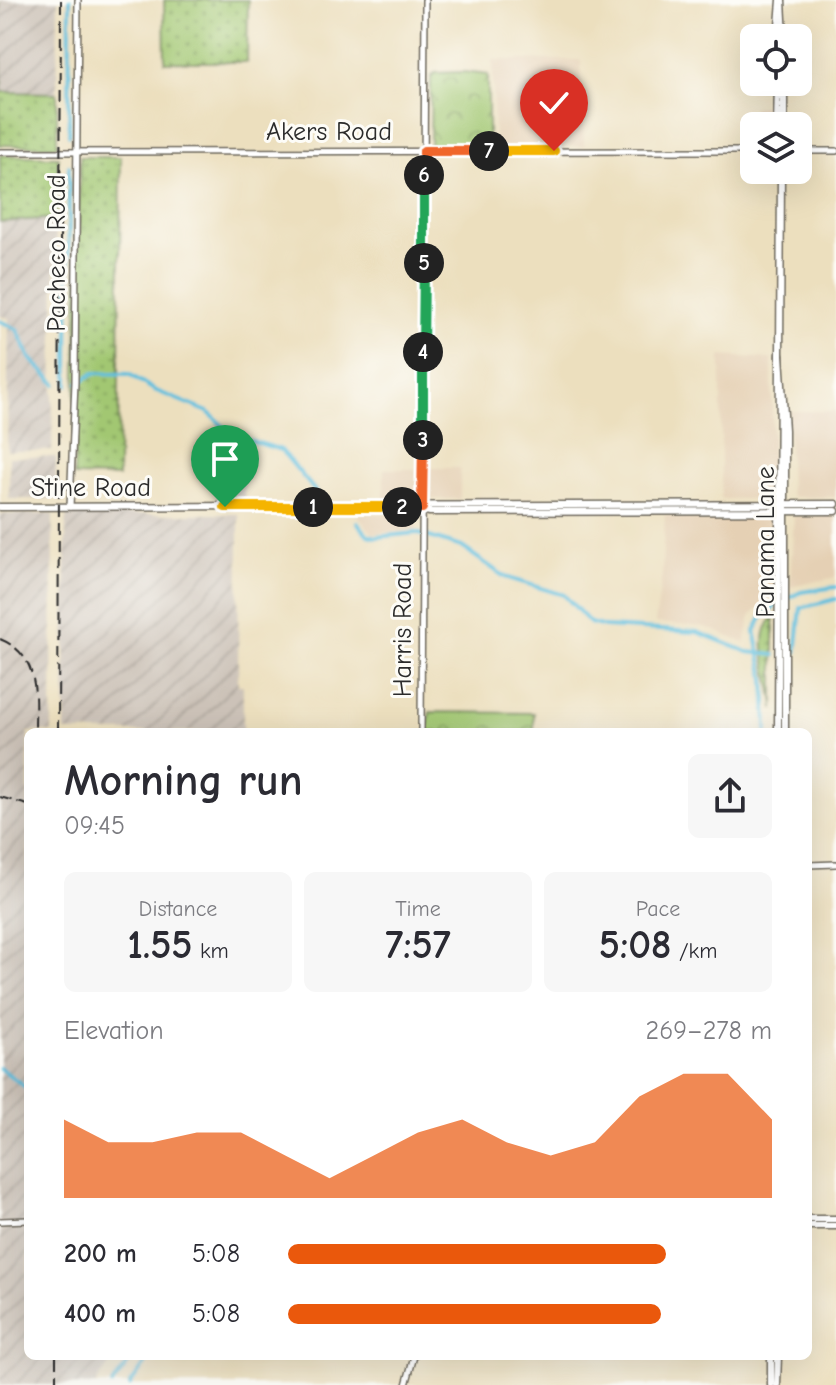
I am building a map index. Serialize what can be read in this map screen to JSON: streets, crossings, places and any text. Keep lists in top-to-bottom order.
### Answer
{
  "streets": {
    "main road": ["Stine Road", "Panama Lane"],
    "street": ["Akers Road", "Pacheco Road", "Harris Road"]
  },
  "crossings": [
    ["Akers Road", "Pacheco Road"],
    ["Akers Road", "Harris Road"],
    ["Pacheco Road", "Stine Road"],
    ["Stine Road", "Panama Lane"],
    ["Stine Road", "Harris Road"]
  ],
  "page": {
    "pins": [
      "7",
      "6",
      "5",
      "4",
      "3",
      "1",
      "2"
    ],
    "heading": ["Morning run", "09:45"],
    "stats": [
      ["Distance", "1.55 km"],
      ["Time", "7:57"],
      ["Pace", "5:08 /km"]
    ],
    "chart": ["Elevation", "269–278 m"],
    "list": [
      {
        "name": "200 m",
        "note": "5:08"
      },
      {
        "name": "400 m",
        "note": "5:08"
      }
    ]
  }
}
